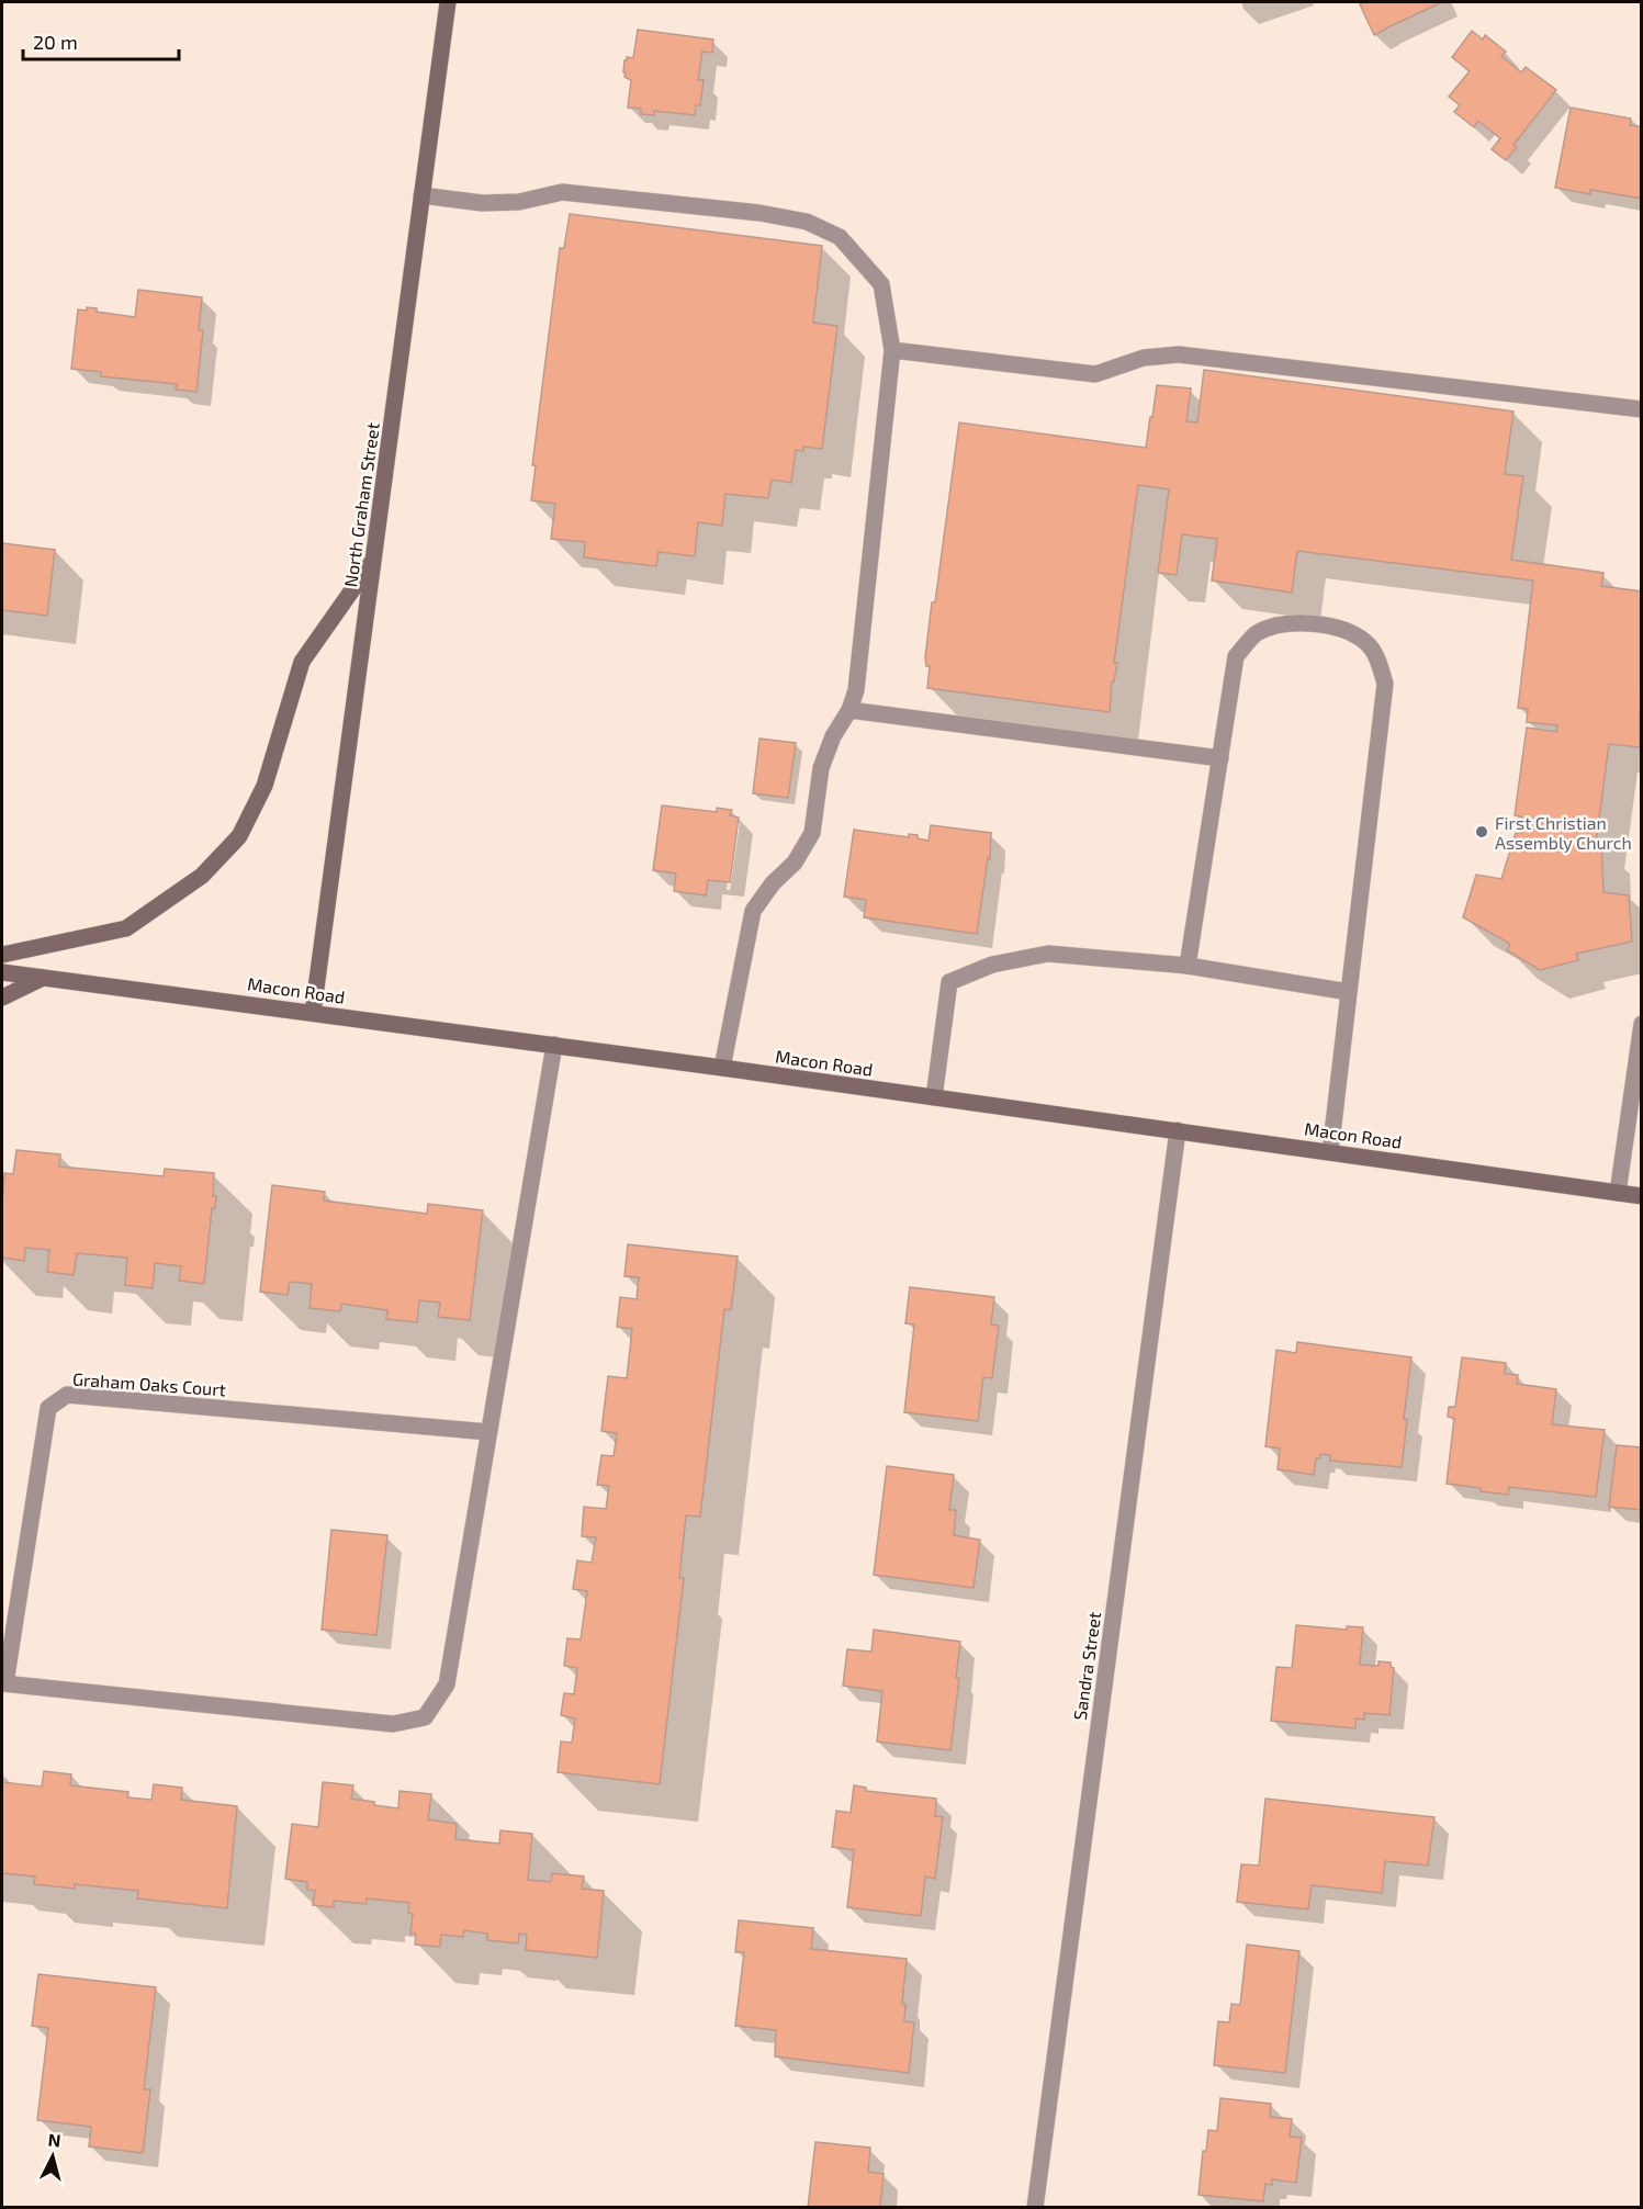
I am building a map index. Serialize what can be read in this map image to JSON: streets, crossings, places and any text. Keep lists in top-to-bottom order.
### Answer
{
  "streets": {
    "main road": ["North Graham Street", "Macon Road"],
    "street": ["Graham Oaks Court", "Sandra Street"]
  },
  "crossings": [
    ["North Graham Street", "Macon Road"],
    ["Macon Road", "Graham Oaks Court"],
    ["Macon Road", "Sandra Street"]
  ],
  "places": ["First Christian Assembly Church"],
  "scale_bar": "20 m",
  "north": "top"
}
